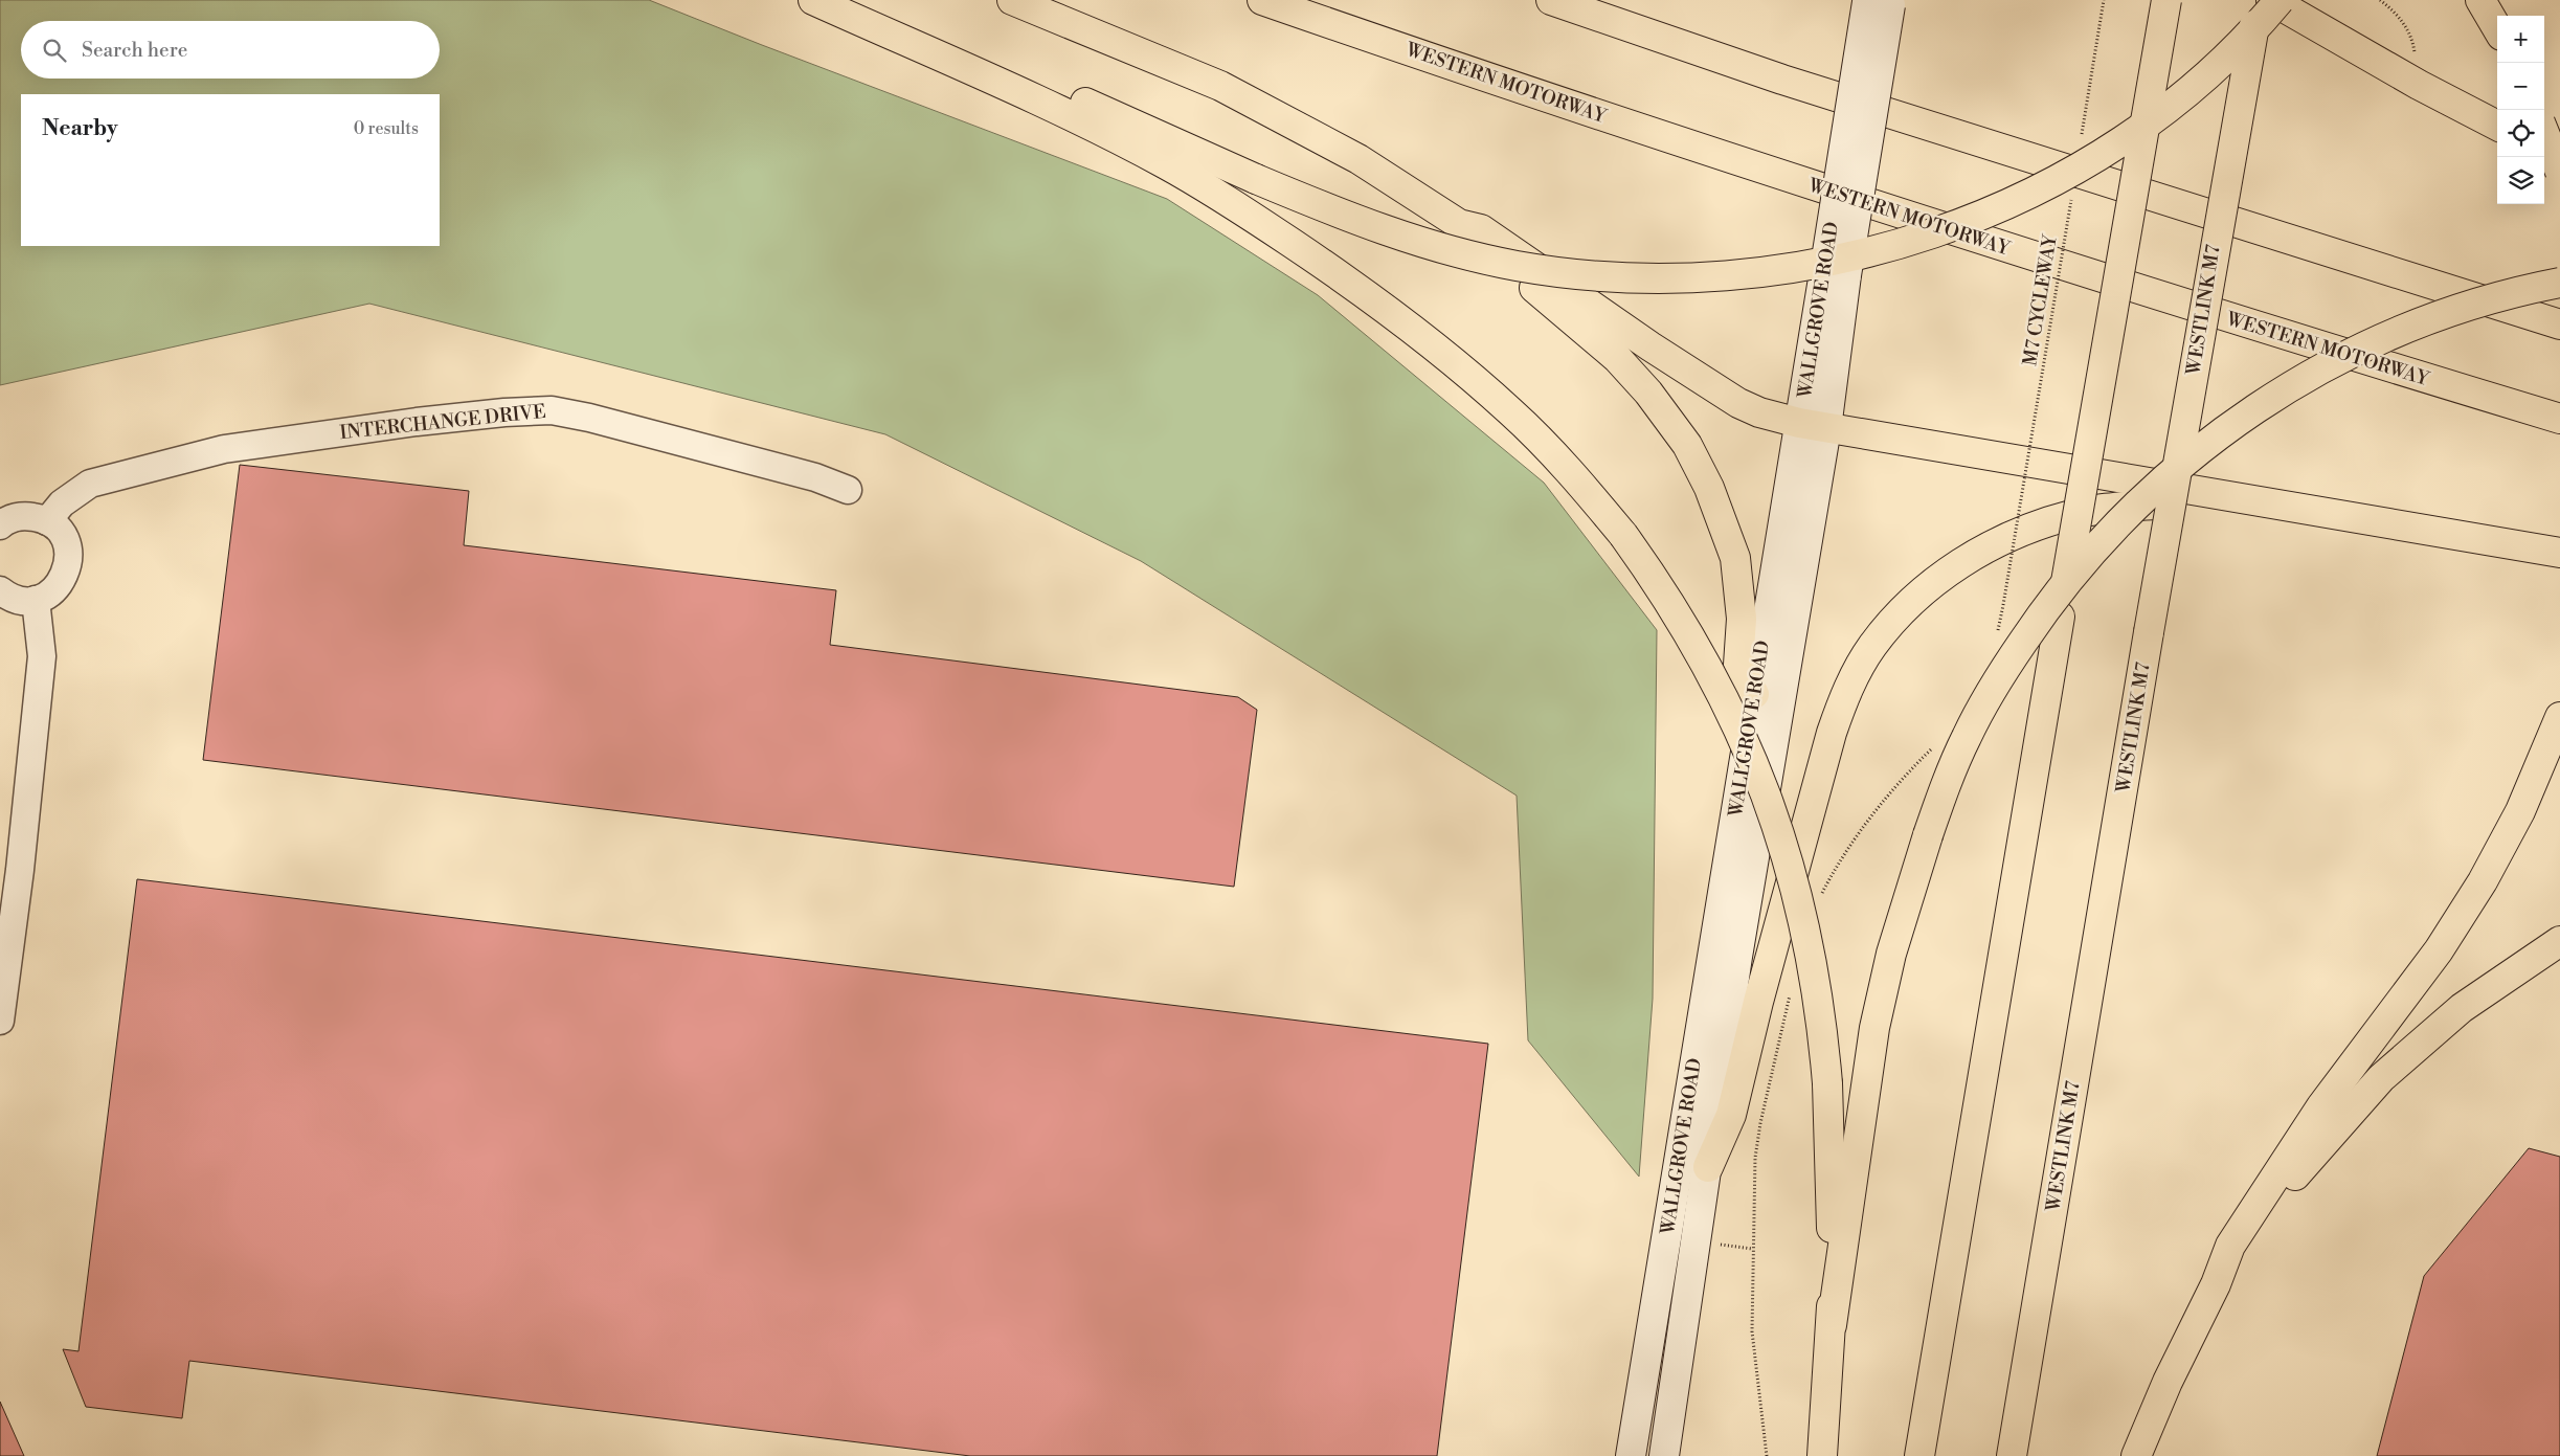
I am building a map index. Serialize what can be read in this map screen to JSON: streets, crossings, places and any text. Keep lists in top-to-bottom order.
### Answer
{
  "streets": {
    "highway": ["WESTERN MOTORWAY", "WESTLINK M7"],
    "main road": ["WALLGROVE ROAD"],
    "street": ["INTERCHANGE DRIVE"],
    "path": ["M7 CYCLEWAY"]
  },
  "page": {
    "map_buttons": ["+", "−"],
    "search": "Search here",
    "heading": ["Nearby", "0 results"]
  }
}
